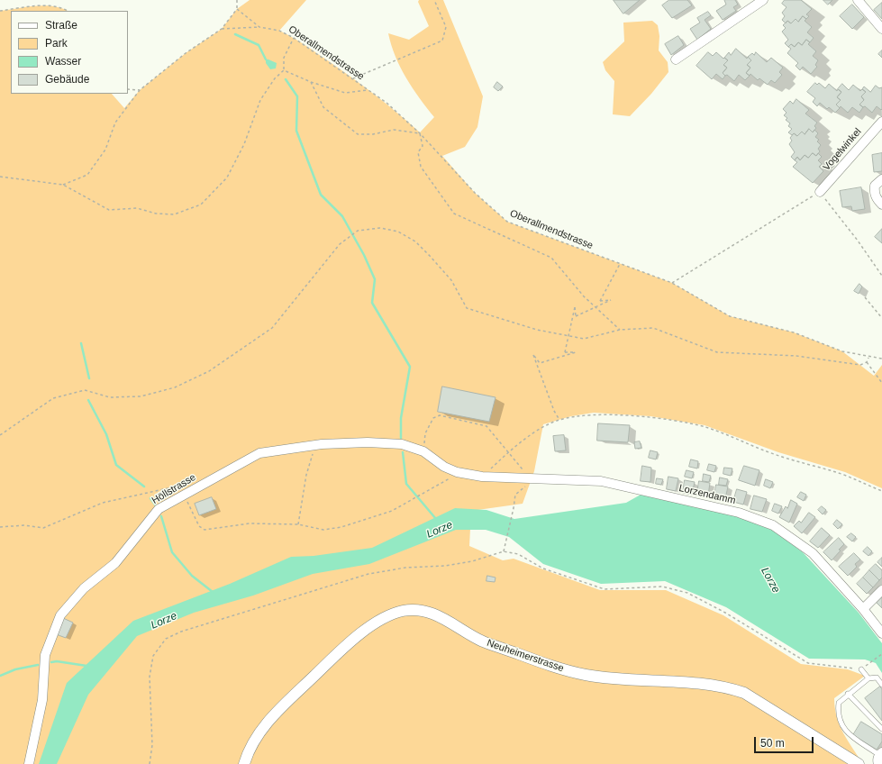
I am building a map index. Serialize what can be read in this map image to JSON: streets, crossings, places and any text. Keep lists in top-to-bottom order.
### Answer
{
  "streets": {
    "street": [
      "Vogelwinkel",
      "Höllstrasse",
      "Lorzendamm",
      "Neuheimerstrasse"
    ],
    "path": ["Oberallmendstrasse"]
  },
  "crossings": [
    ["Höllstrasse", "Lorzendamm"]
  ],
  "water": ["Lorze"],
  "legend": [
    "Straße",
    "Park",
    "Wasser",
    "Gebäude"
  ],
  "scale_bar": "50 m"
}
